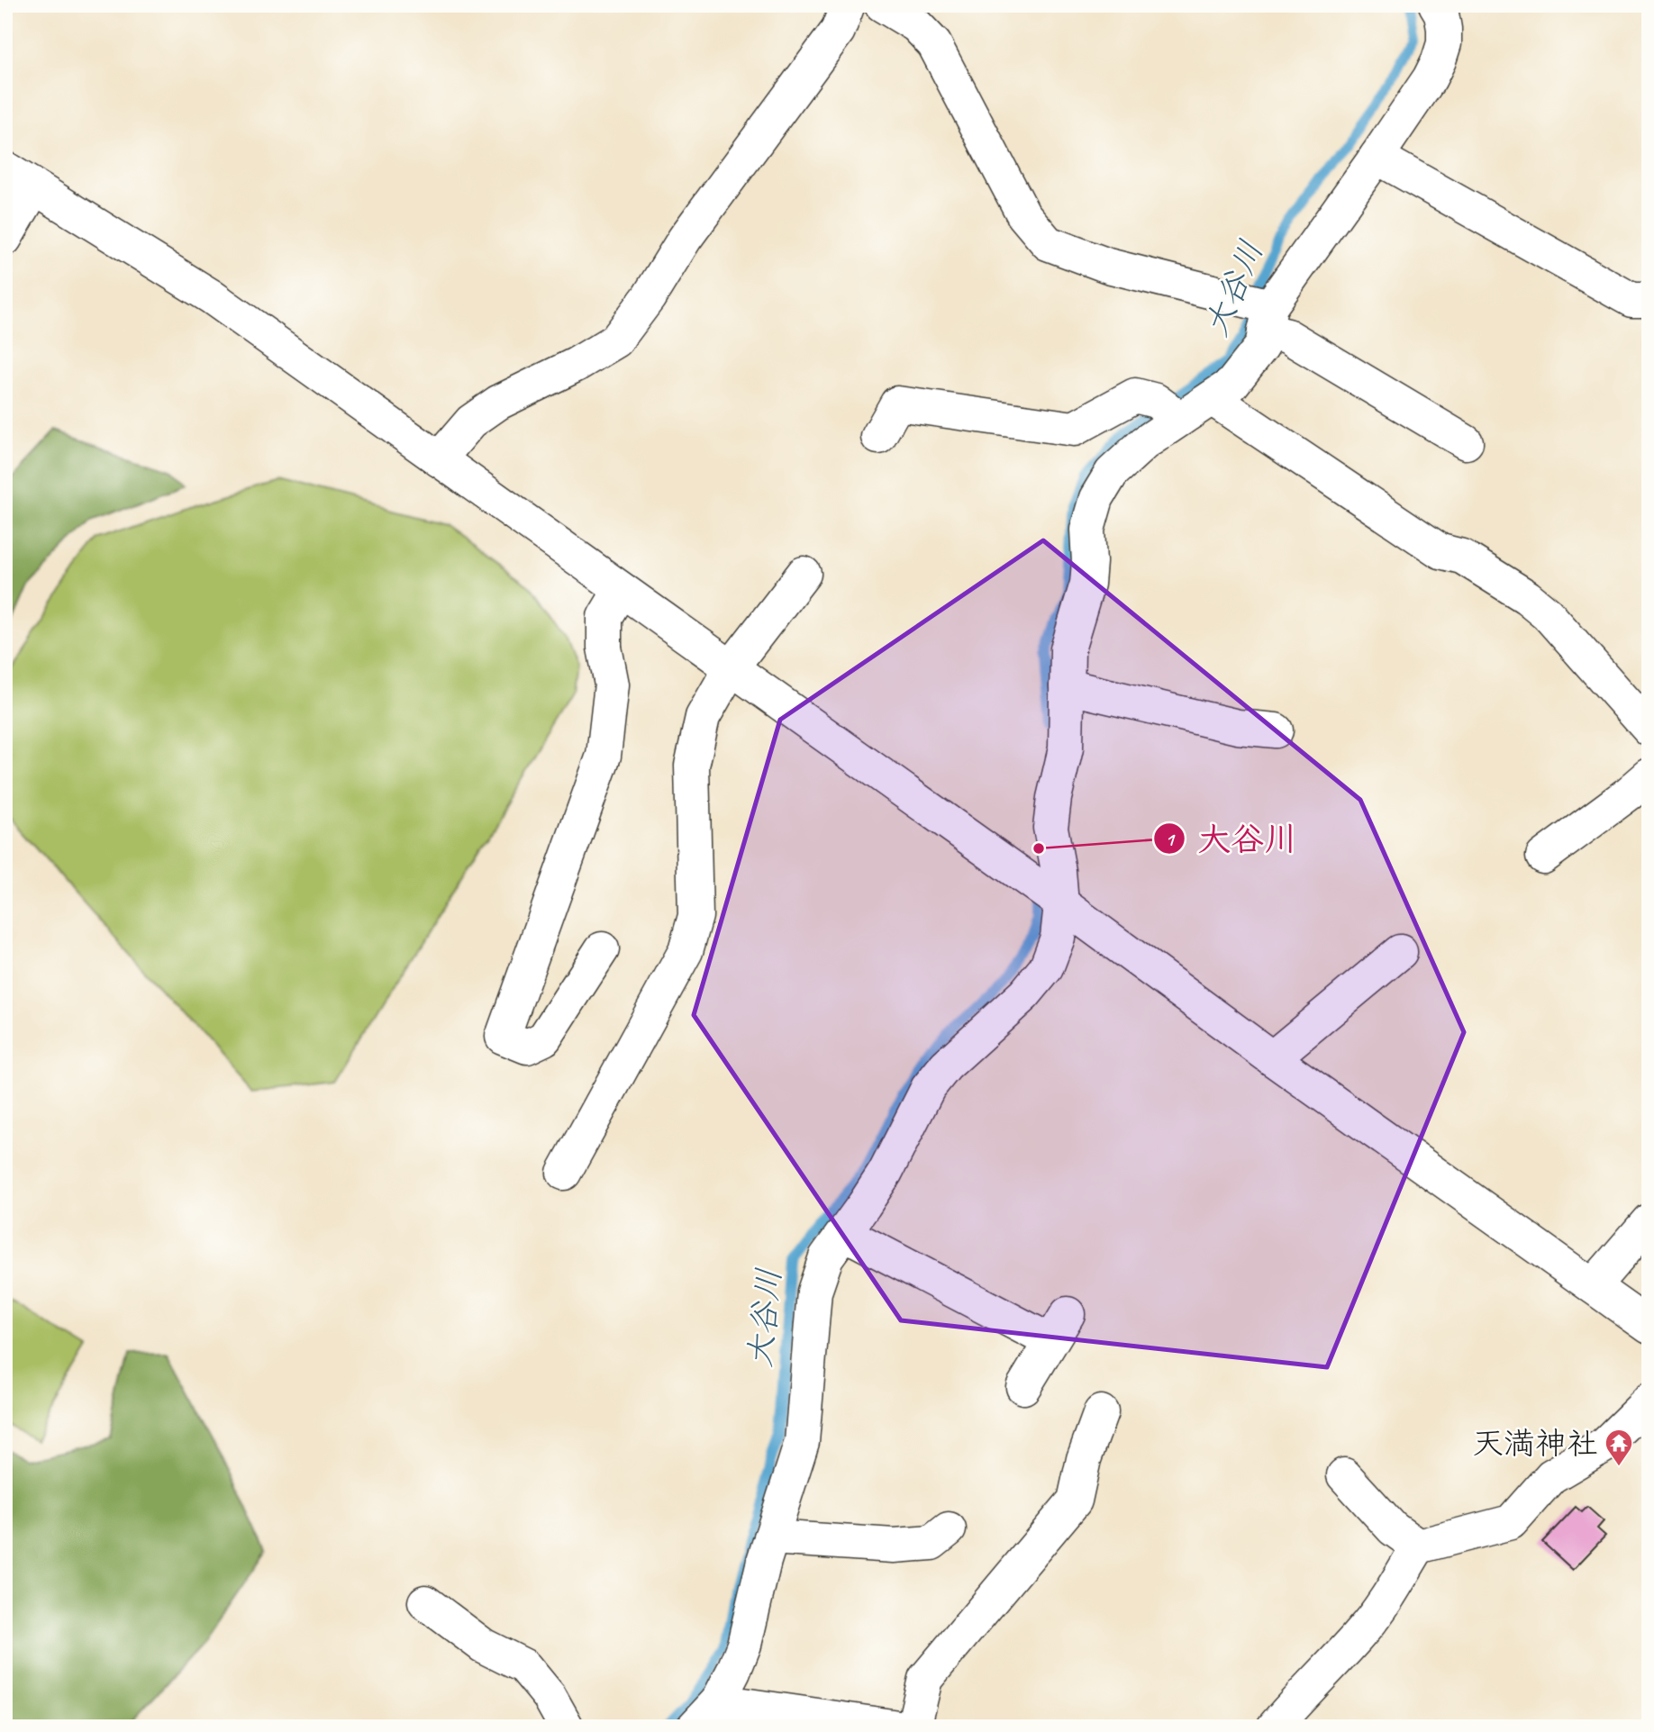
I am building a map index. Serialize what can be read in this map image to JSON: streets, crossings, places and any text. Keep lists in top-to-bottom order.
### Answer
{
  "water": ["大谷川"],
  "places": {
    "other": ["大谷川"],
    "temple": ["天満神社"]
  }
}
